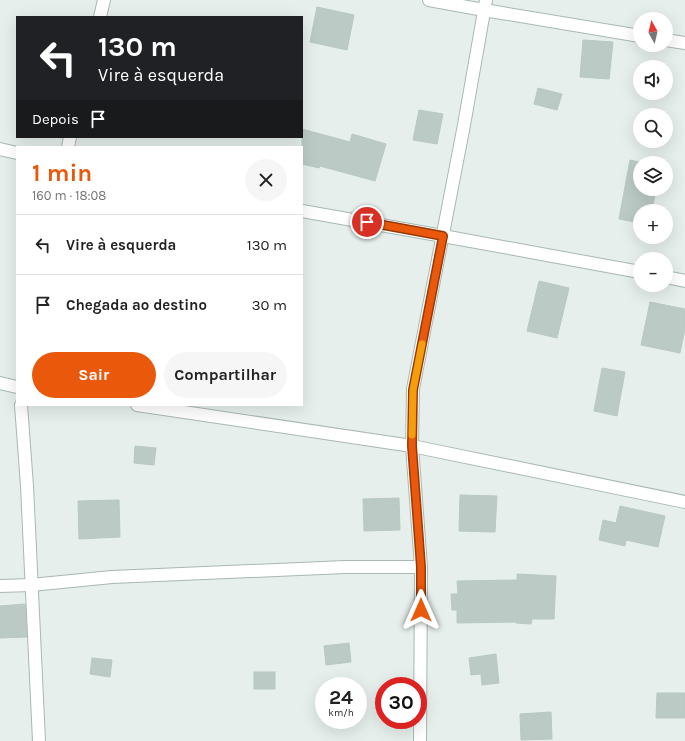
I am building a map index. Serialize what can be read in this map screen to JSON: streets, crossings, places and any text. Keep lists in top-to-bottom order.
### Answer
{
  "north": "top",
  "page": {
    "map_buttons": ["+", "−"],
    "turn": ["130 m", "Vire à esquerda"],
    "then": "Depois",
    "heading": ["1 min", "160 m · 18:08"],
    "list": [
      {
        "name": "Vire à esquerda",
        "value": "130 m"
      },
      {
        "name": "Chegada ao destino",
        "value": "30 m"
      }
    ],
    "buttons": ["Sair", "Compartilhar"],
    "speed": "24 km/h",
    "limit": "30"
  }
}
